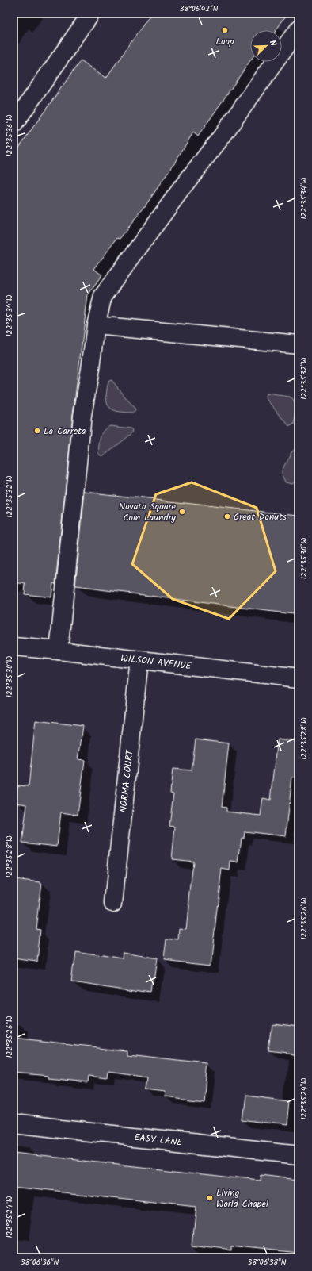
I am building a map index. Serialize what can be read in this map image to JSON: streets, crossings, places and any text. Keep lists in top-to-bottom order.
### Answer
{
  "streets": {
    "street": ["WILSON AVENUE", "NORMA COURT", "EASY LANE"]
  },
  "crossings": [
    ["WILSON AVENUE", "NORMA COURT"]
  ],
  "places": [
    "Loop",
    "La Carreta",
    "Novato Square Coin Laundry",
    "Great Donuts",
    "Living World Chapel"
  ],
  "north": "top right",
  "coordinates": [
    "38°06'42\"N",
    "122°35'36\"W",
    "122°35'34\"W",
    "122°35'32\"W",
    "122°35'30\"W",
    "122°35'28\"W",
    "122°35'26\"W",
    "122°35'24\"W",
    "38°06'36\"N",
    "38°06'38\"N"
  ]
}
